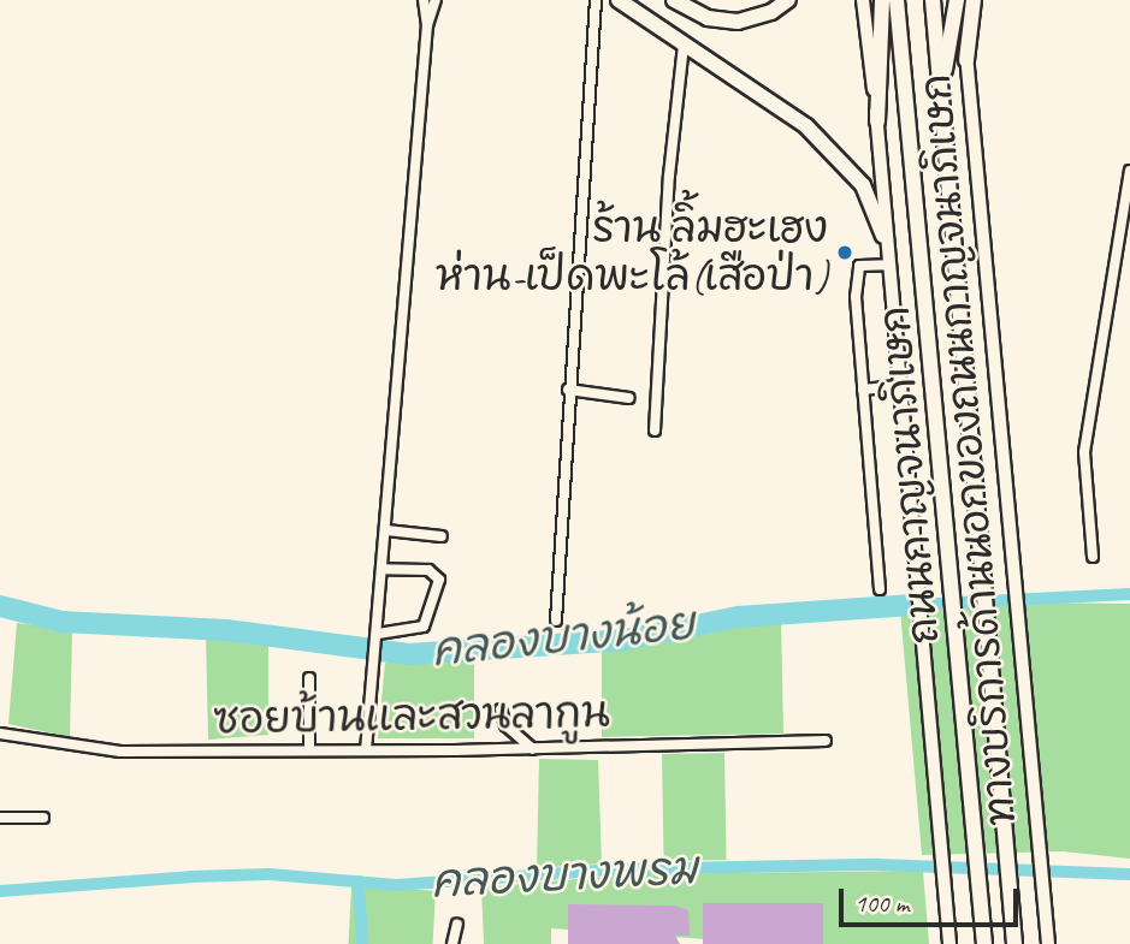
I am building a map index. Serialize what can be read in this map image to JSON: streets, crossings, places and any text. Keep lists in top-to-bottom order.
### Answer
{
  "streets": {
    "main road": ["ทางบริการด้านนอกของถนนกาญจนาภิเษก", "ถนนกาญจนาภิเษก"],
    "street": ["ซอยบ้านและสวนลากูน"]
  },
  "water": ["คลองบางน้อย", "คลองบางพรม"],
  "places": ["ร้าน ลิ้มฮะเฮง ห่าน-เป็ดพะโล้(เสือป่า)"],
  "scale_bar": "100 m"
}
